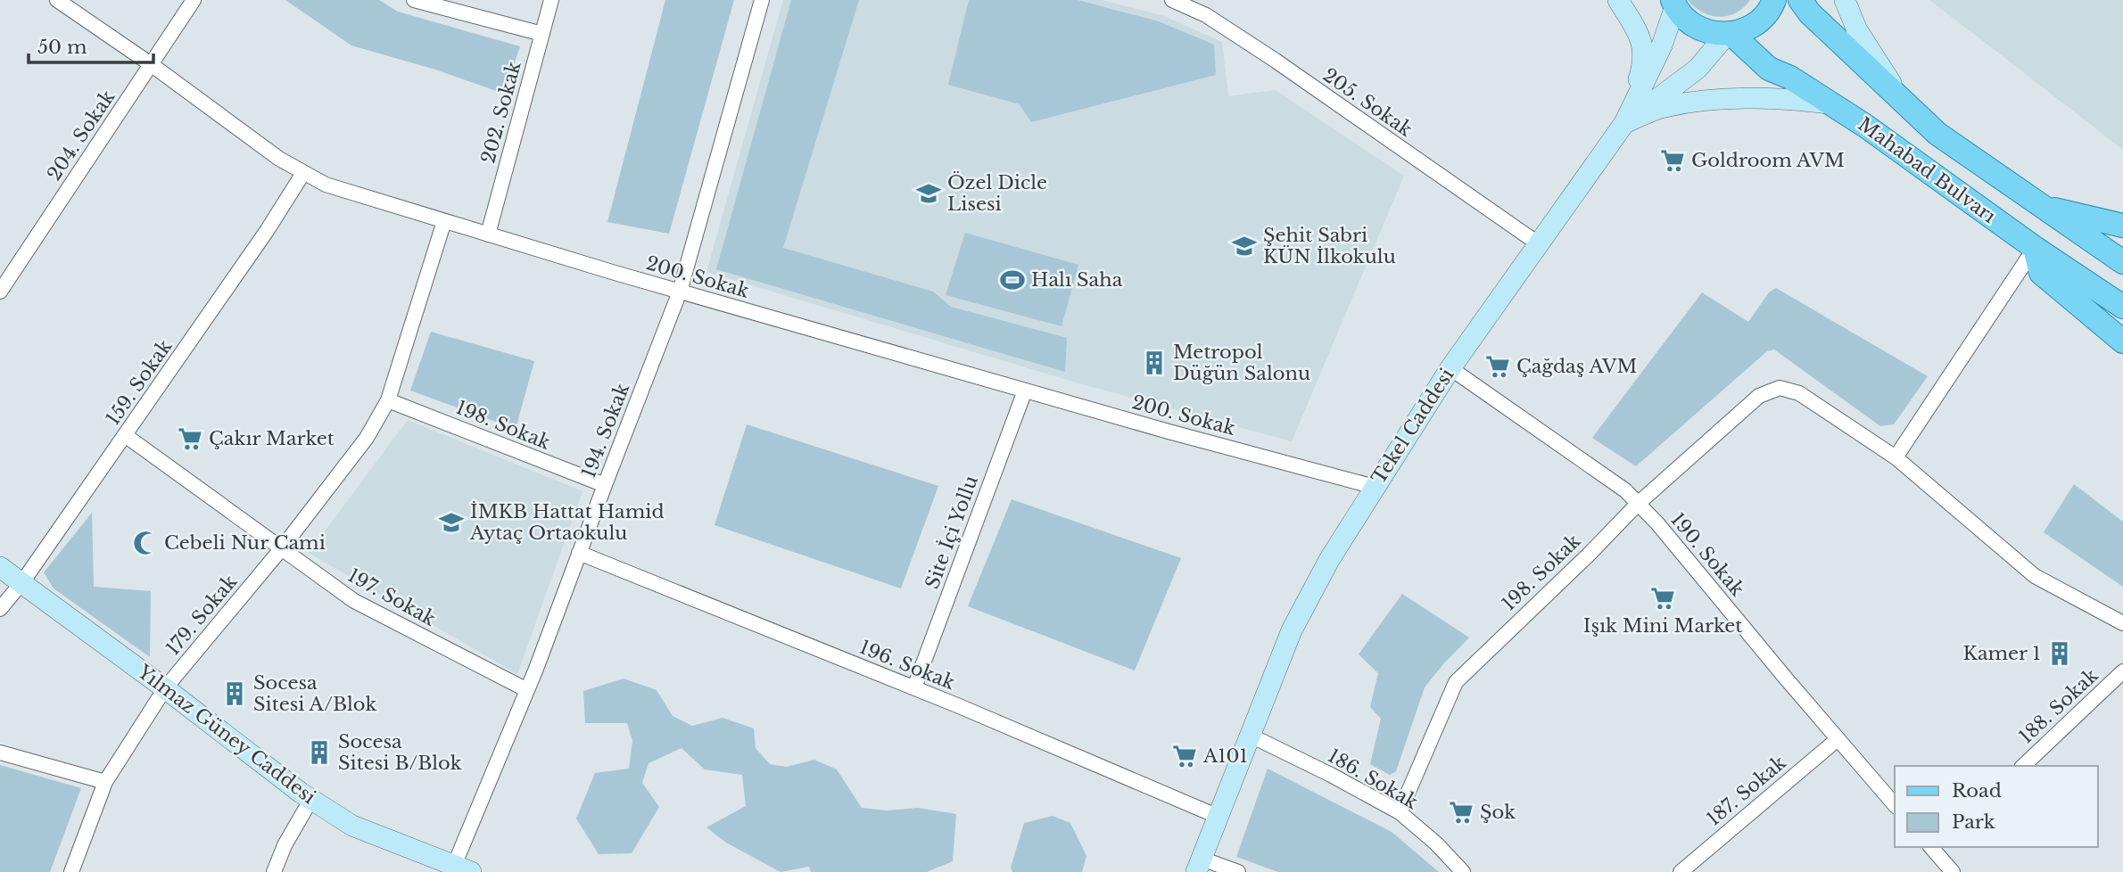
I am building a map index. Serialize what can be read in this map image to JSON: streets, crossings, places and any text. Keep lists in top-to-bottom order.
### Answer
{
  "streets": {
    "main road": ["Mahabad Bulvarı"],
    "street": [
      "205. Sokak",
      "202. Sokak",
      "204. Sokak",
      "200. Sokak",
      "159. Sokak",
      "198. Sokak",
      "Tekel Caddesi",
      "194. Sokak",
      "Site İçi Yollu",
      "190. Sokak",
      "197. Sokak",
      "179. Sokak",
      "196. Sokak",
      "188. Sokak",
      "Yılmaz Güney Caddesi",
      "186. Sokak",
      "187. Sokak"
    ]
  },
  "crossings": [
    ["205. Sokak", "Tekel Caddesi"],
    ["202. Sokak", "200. Sokak"],
    ["204. Sokak", "200. Sokak"],
    ["200. Sokak", "159. Sokak"],
    ["200. Sokak", "Tekel Caddesi"],
    ["200. Sokak", "194. Sokak"],
    ["200. Sokak", "Site İçi Yollu"],
    ["200. Sokak", "179. Sokak"],
    ["159. Sokak", "197. Sokak"],
    ["159. Sokak", "Yılmaz Güney Caddesi"],
    ["198. Sokak", "194. Sokak"],
    ["198. Sokak", "190. Sokak"],
    ["198. Sokak", "179. Sokak"],
    ["198. Sokak", "186. Sokak"],
    ["Tekel Caddesi", "190. Sokak"],
    ["Tekel Caddesi", "196. Sokak"],
    ["Tekel Caddesi", "186. Sokak"],
    ["194. Sokak", "197. Sokak"],
    ["194. Sokak", "196. Sokak"],
    ["194. Sokak", "Yılmaz Güney Caddesi"],
    ["Site İçi Yollu", "196. Sokak"],
    ["190. Sokak", "187. Sokak"],
    ["197. Sokak", "179. Sokak"],
    ["179. Sokak", "Yılmaz Güney Caddesi"]
  ],
  "places": {
    "supermarket": [
      "Goldroom AVM",
      "Çağdaş AVM",
      "Çakır Market",
      "Işık Mini Market",
      "A101",
      "Şok"
    ],
    "school or university": ["Özel Dicle Lisesi", "Şehit Sabri KÜN İlkokulu", "İMKB Hattat Hamid Aytaç Ortaokulu"],
    "sports": ["Halı Saha"],
    "building": [
      "Metropol Düğün Salonu",
      "Kamer 1",
      "Socesa Sitesi A/Blok",
      "Socesa Sitesi B/Blok"
    ],
    "mosque": ["Cebeli Nur Cami"]
  },
  "legend": ["Road", "Park"],
  "scale_bar": "50 m"
}
